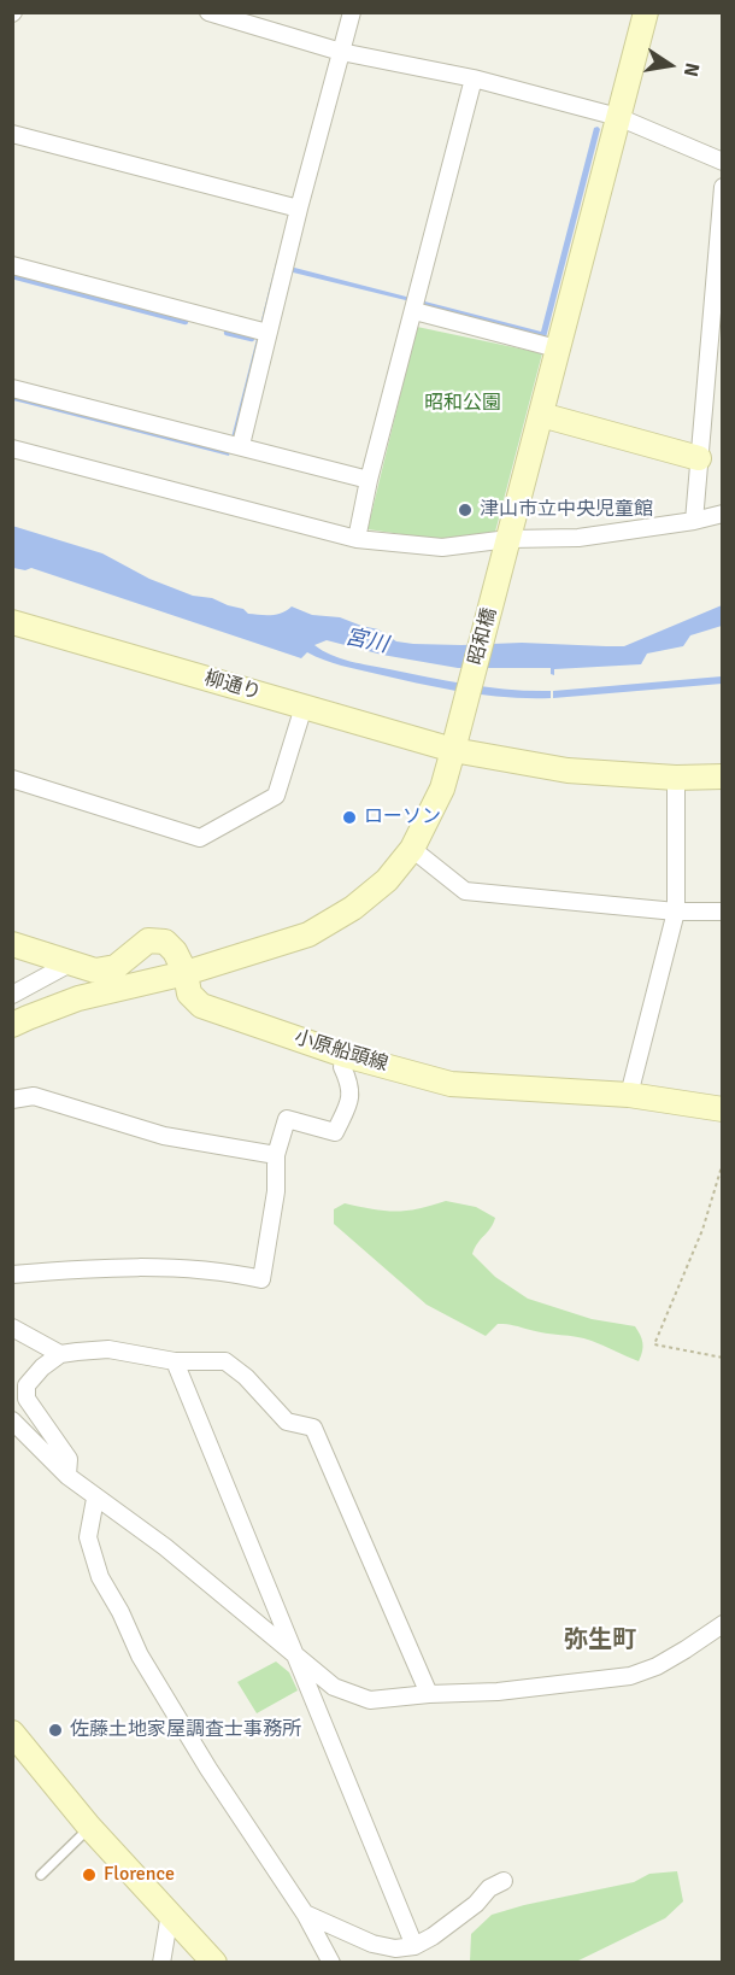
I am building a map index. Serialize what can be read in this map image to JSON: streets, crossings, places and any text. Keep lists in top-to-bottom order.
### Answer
{
  "streets": {
    "street": ["昭和橋", "柳通り", "小原船頭線"]
  },
  "crossings": [
    ["昭和橋", "柳通り"],
    ["昭和橋", "小原船頭線"]
  ],
  "districts": ["弥生町"],
  "water": ["宮川"],
  "parks": ["昭和公園"],
  "places": [
    "津山市立中央児童館",
    "ローソン",
    "佐藤土地家屋調査士事務所",
    "Florence"
  ],
  "north": "right"
}
